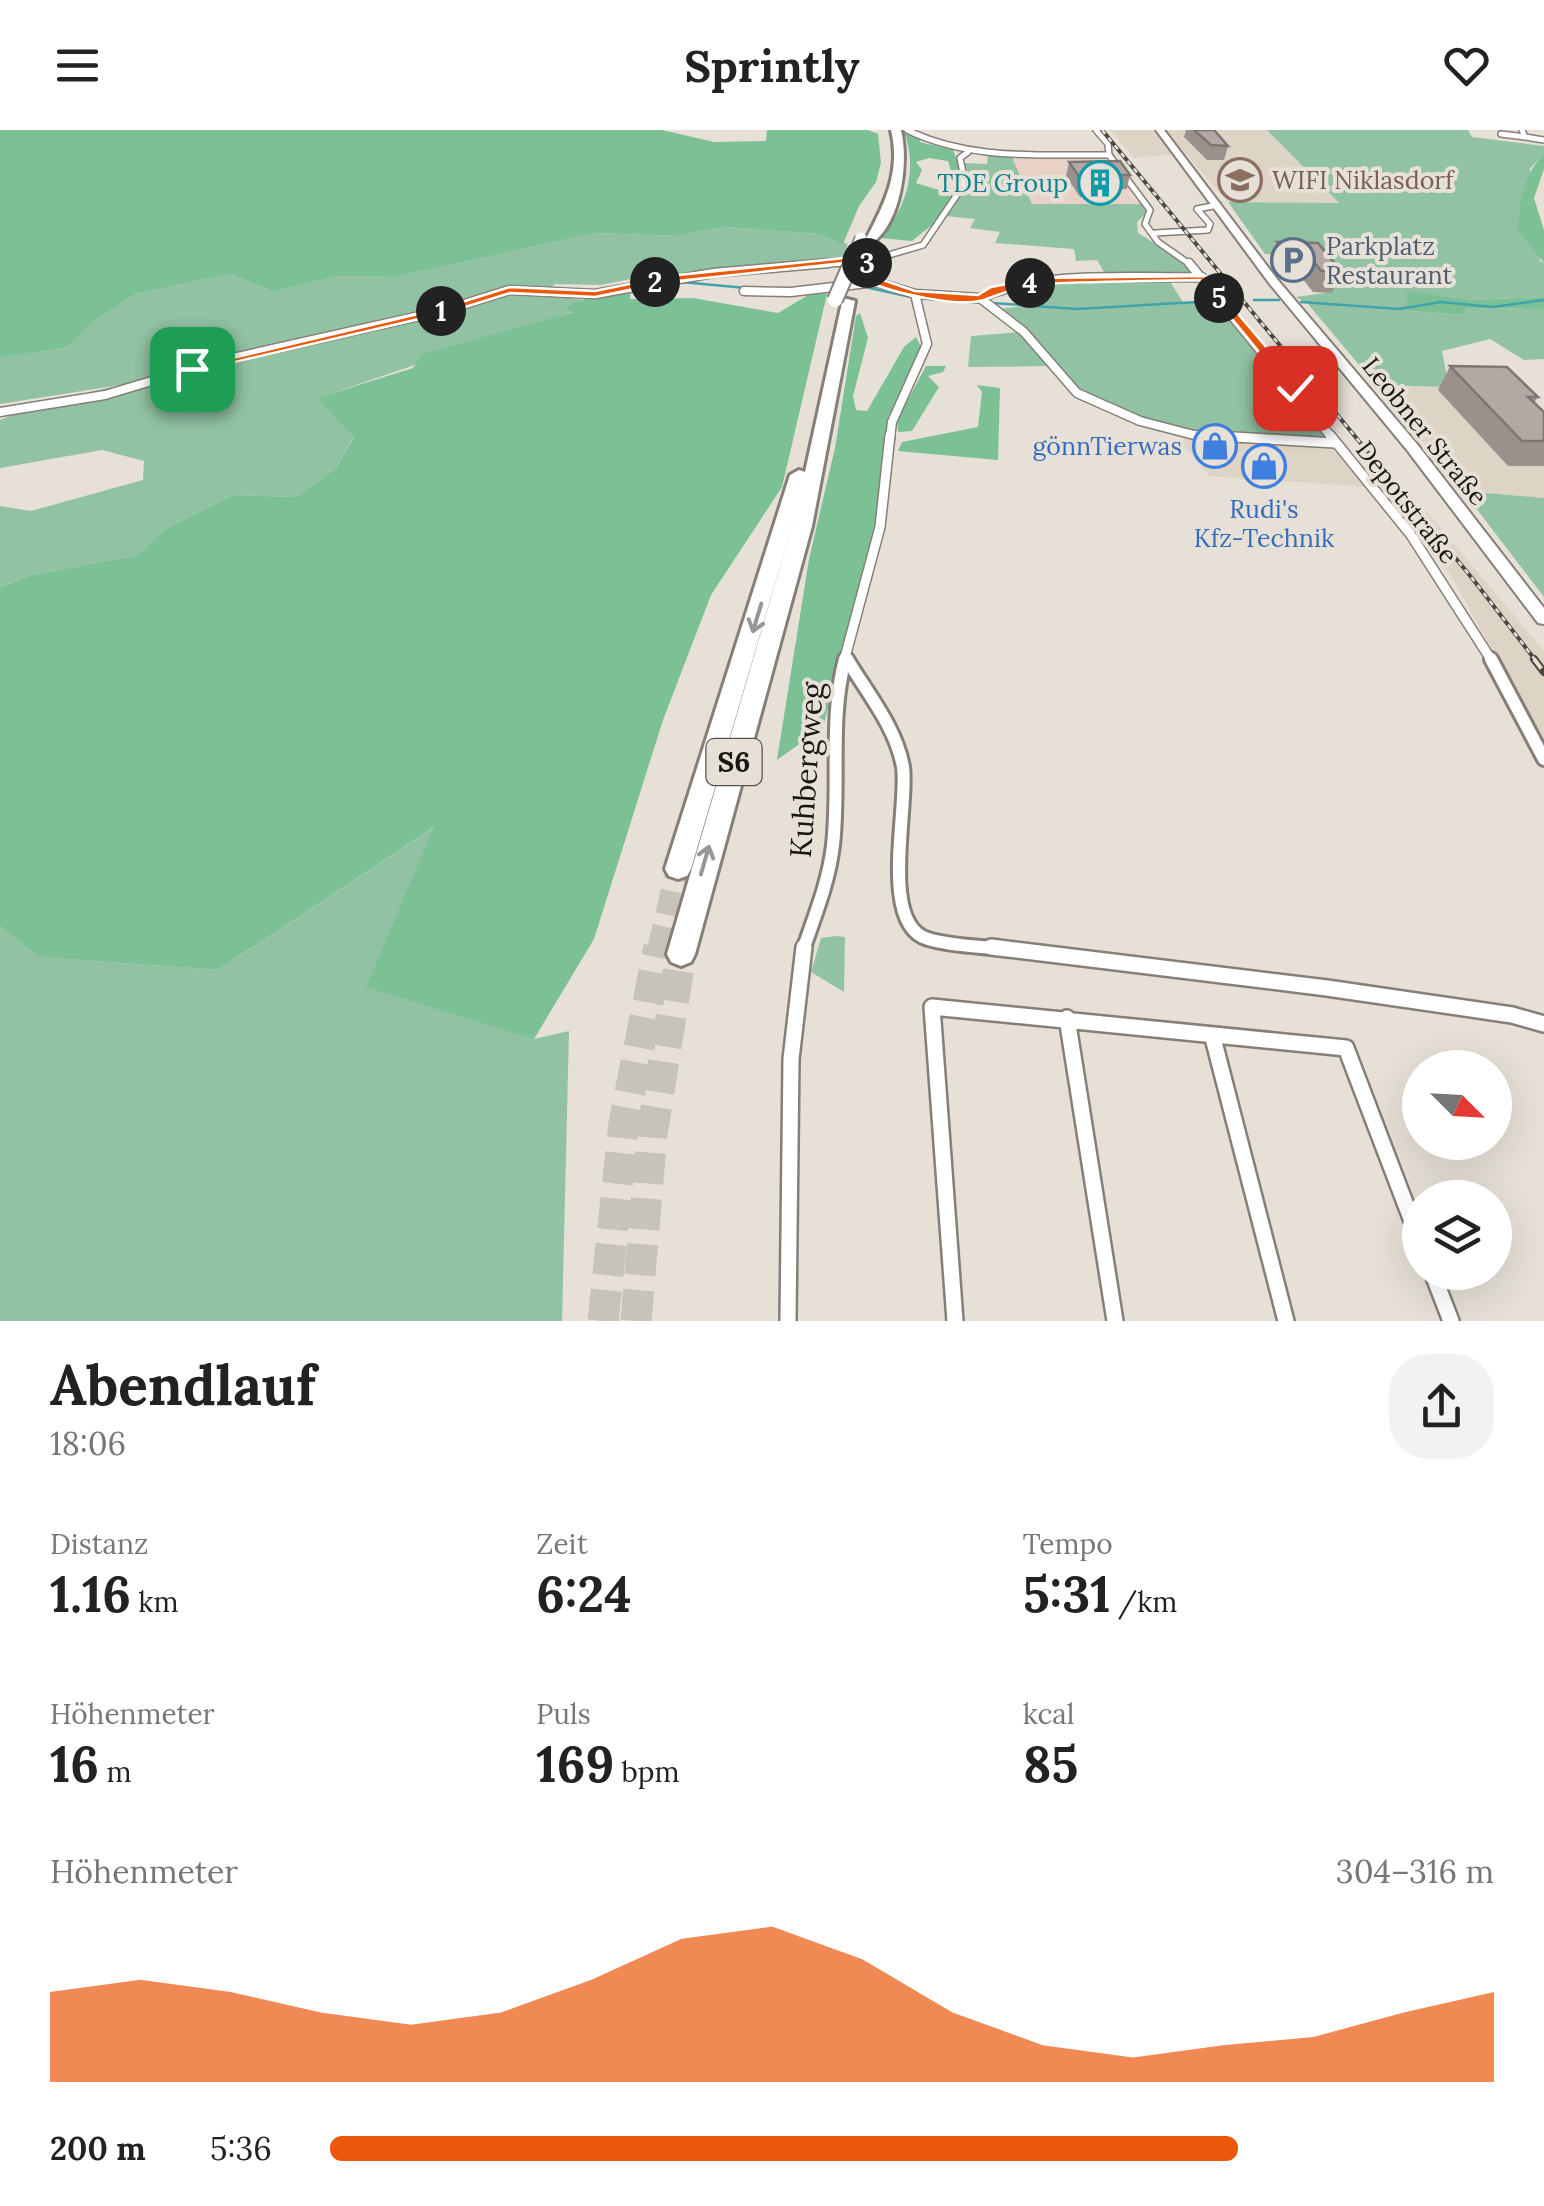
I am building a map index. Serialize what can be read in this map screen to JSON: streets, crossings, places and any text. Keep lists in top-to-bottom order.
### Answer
{
  "streets": {
    "highway": ["S6"],
    "main road": ["Leobner Straße"],
    "street": ["Depotstraße", "Kuhbergweg"]
  },
  "places": {
    "school or university": ["WIFI Niklasdorf"],
    "building": ["TDE Group"],
    "parking": ["Parkplatz Restaurant"],
    "shop": ["gönnTierwas", "Rudi's Kfz-Technik"]
  },
  "north": "bottom right",
  "page": {
    "header": "Sprintly",
    "pins": [
      "3",
      "2",
      "4",
      "5",
      "1"
    ],
    "heading": ["Abendlauf", "18:06"],
    "stats": [
      ["Distanz", "1.16 km"],
      ["Zeit", "6:24"],
      ["Tempo", "5:31 /km"],
      ["Höhenmeter", "16 m"],
      ["Puls", "169 bpm"],
      ["kcal", "85"]
    ],
    "chart": ["Höhenmeter", "304–316 m"],
    "list": [
      {
        "name": "200 m",
        "note": "5:36"
      }
    ]
  }
}
